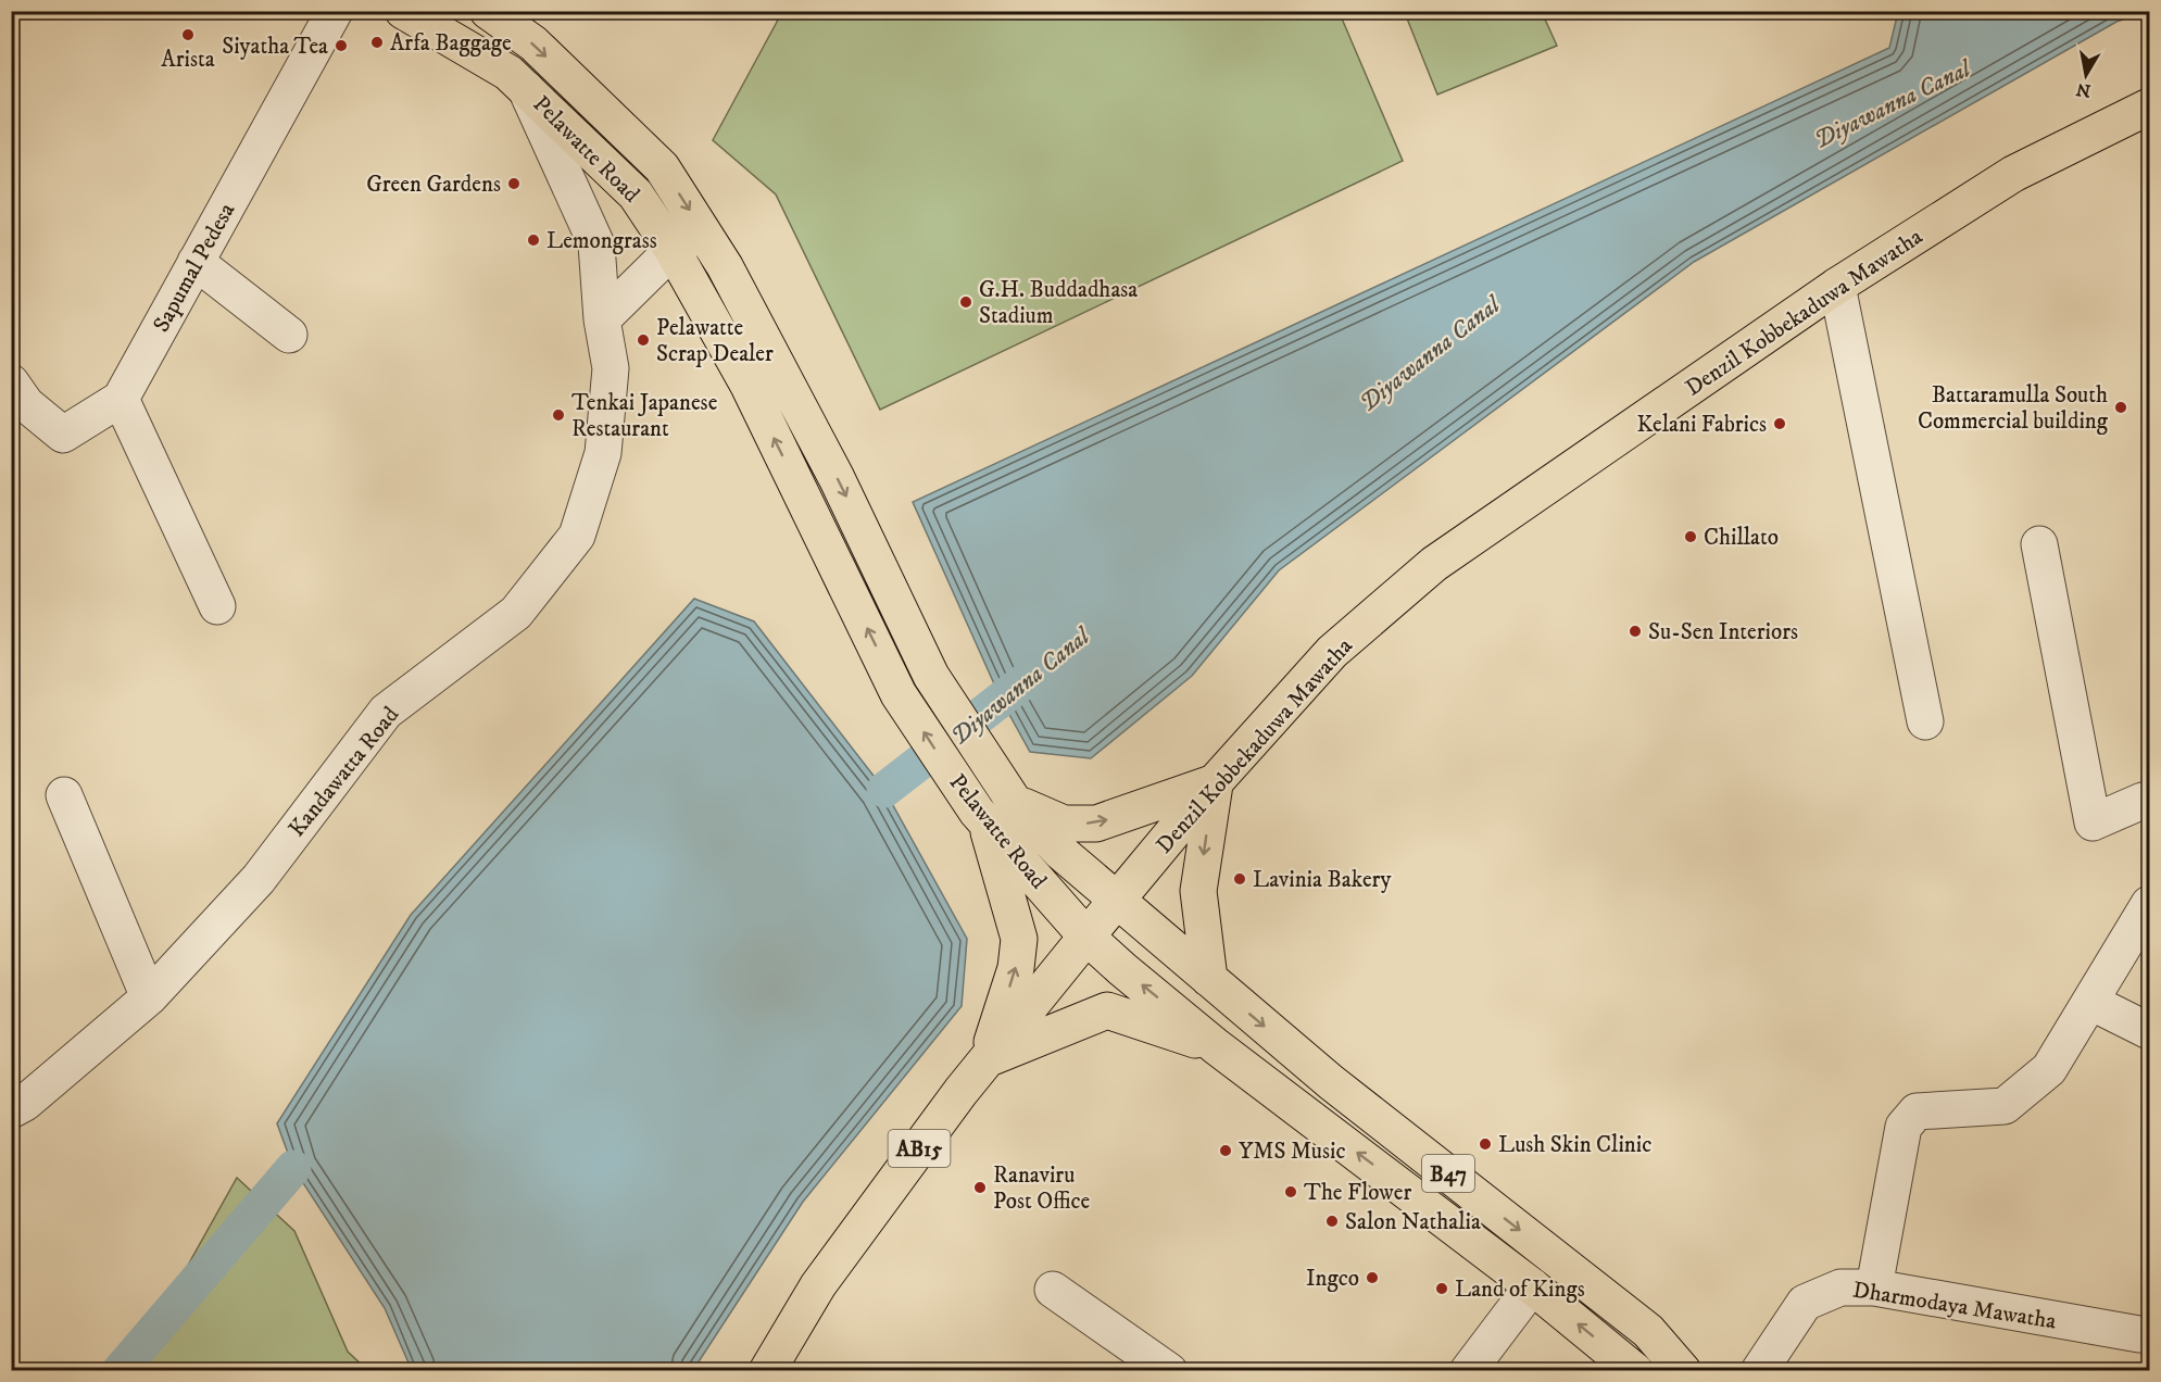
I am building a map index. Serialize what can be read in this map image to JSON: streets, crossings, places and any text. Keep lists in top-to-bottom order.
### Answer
{
  "streets": {
    "main road": [
      "Pelawatte Road",
      "Denzil Kobbekaduwa Mawatha",
      "AB15",
      "B47"
    ],
    "street": ["Sapumal Pedesa", "Kandawatta Road", "Dharmodaya Mawatha"]
  },
  "crossings": [
    ["Pelawatte Road", "Denzil Kobbekaduwa Mawatha"],
    ["Pelawatte Road", "Kandawatta Road"]
  ],
  "water": ["Diyawanna Canal"],
  "places": [
    "Arista",
    "Arfa Baggage",
    "Siyatha Tea",
    "Green Gardens",
    "Lemongrass",
    "G.H. Buddadhasa Stadium",
    "Pelawatte Scrap Dealer",
    "Battaramulla South Commercial building",
    "Tenkai Japanese Restaurant",
    "Kelani Fabrics",
    "Chillato",
    "Su-Sen Interiors",
    "Lavinia Bakery",
    "Lush Skin Clinic",
    "YMS Music",
    "Ranaviru Post Office",
    "The Flower",
    "Salon Nathalia",
    "Ingco",
    "Land of Kings"
  ],
  "north": "bottom"
}
